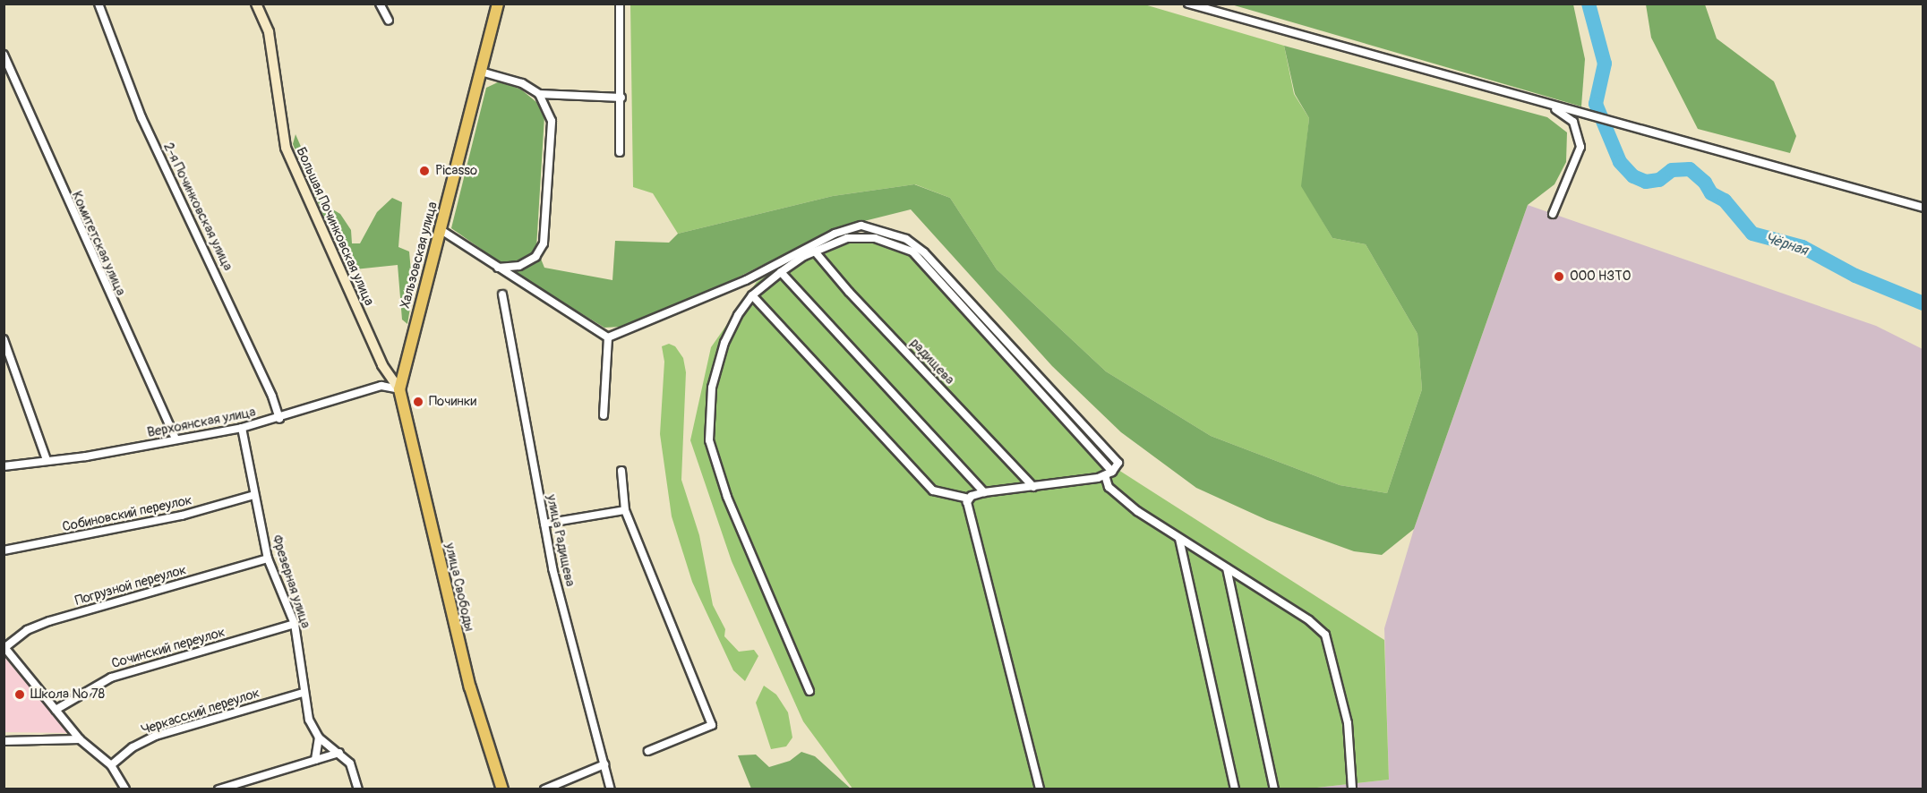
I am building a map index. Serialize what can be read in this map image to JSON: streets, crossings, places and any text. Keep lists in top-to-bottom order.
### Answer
{
  "streets": {
    "main road": ["Хальзовская улица", "улица Свободы"],
    "street": [
      "2-я Починковская улица",
      "Большая Починковская улица",
      "Комитетская улица",
      "радищева",
      "Верхоянская улица",
      "Собиновский переулок",
      "улица Радищева",
      "Фрезерная улица",
      "Погрузной переулок",
      "Сочинский переулок",
      "Черкасский переулок"
    ]
  },
  "crossings": [
    ["2-я Починковская улица", "Верхоянская улица"],
    ["Большая Починковская улица", "Хальзовская улица"],
    ["Большая Починковская улица", "Верхоянская улица"],
    ["Большая Починковская улица", "улица Свободы"],
    ["Комитетская улица", "Верхоянская улица"],
    ["Хальзовская улица", "Верхоянская улица"],
    ["Хальзовская улица", "улица Свободы"],
    ["Верхоянская улица", "Фрезерная улица"],
    ["Верхоянская улица", "улица Свободы"],
    ["Собиновский переулок", "Фрезерная улица"],
    ["Фрезерная улица", "Погрузной переулок"],
    ["Фрезерная улица", "Сочинский переулок"],
    ["Фрезерная улица", "Черкасский переулок"]
  ],
  "water": ["Чёрная"],
  "places": [
    "Picasso",
    "ООО НЗТО",
    "Починки",
    "Школа № 78"
  ]
}
